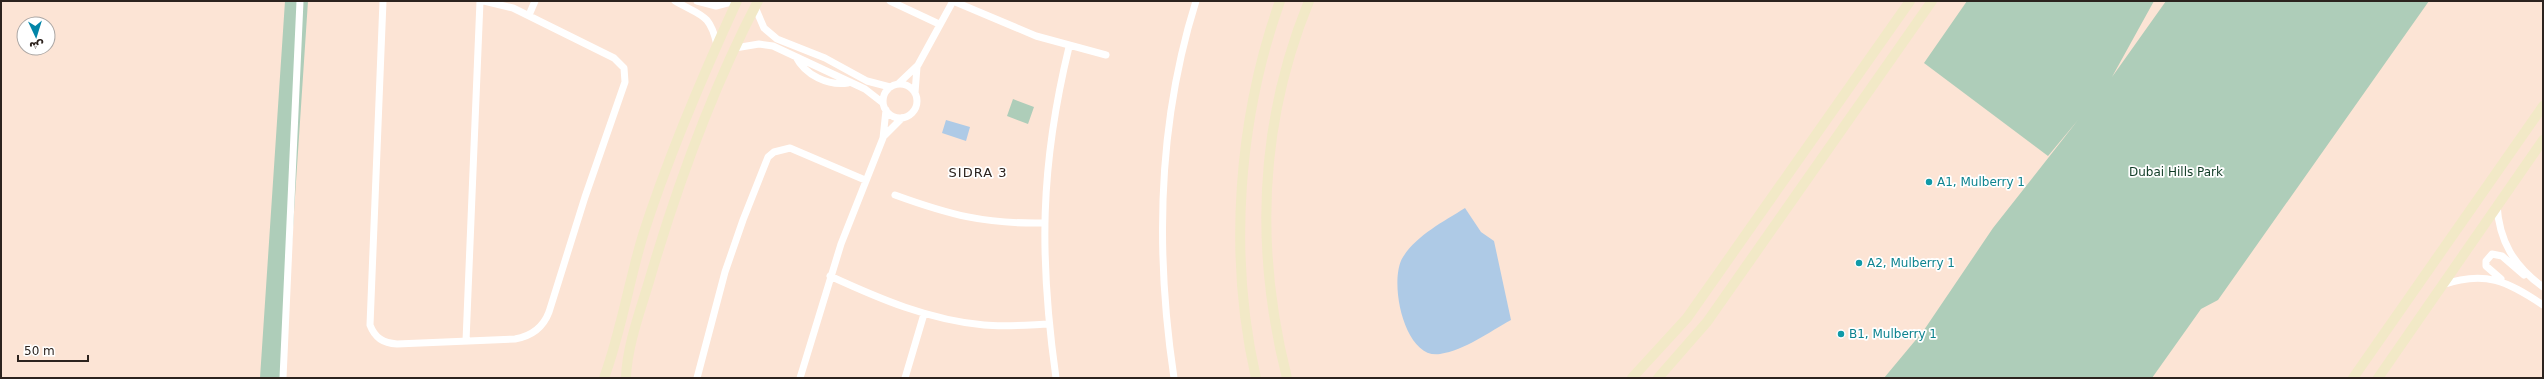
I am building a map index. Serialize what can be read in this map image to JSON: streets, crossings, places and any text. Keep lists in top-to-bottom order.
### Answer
{
  "districts": ["SIDRA 3"],
  "parks": ["Dubai Hills Park"],
  "places": ["A1, Mulberry 1", "A2, Mulberry 1", "B1, Mulberry 1"],
  "scale_bar": "50 m",
  "north": "bottom"
}
